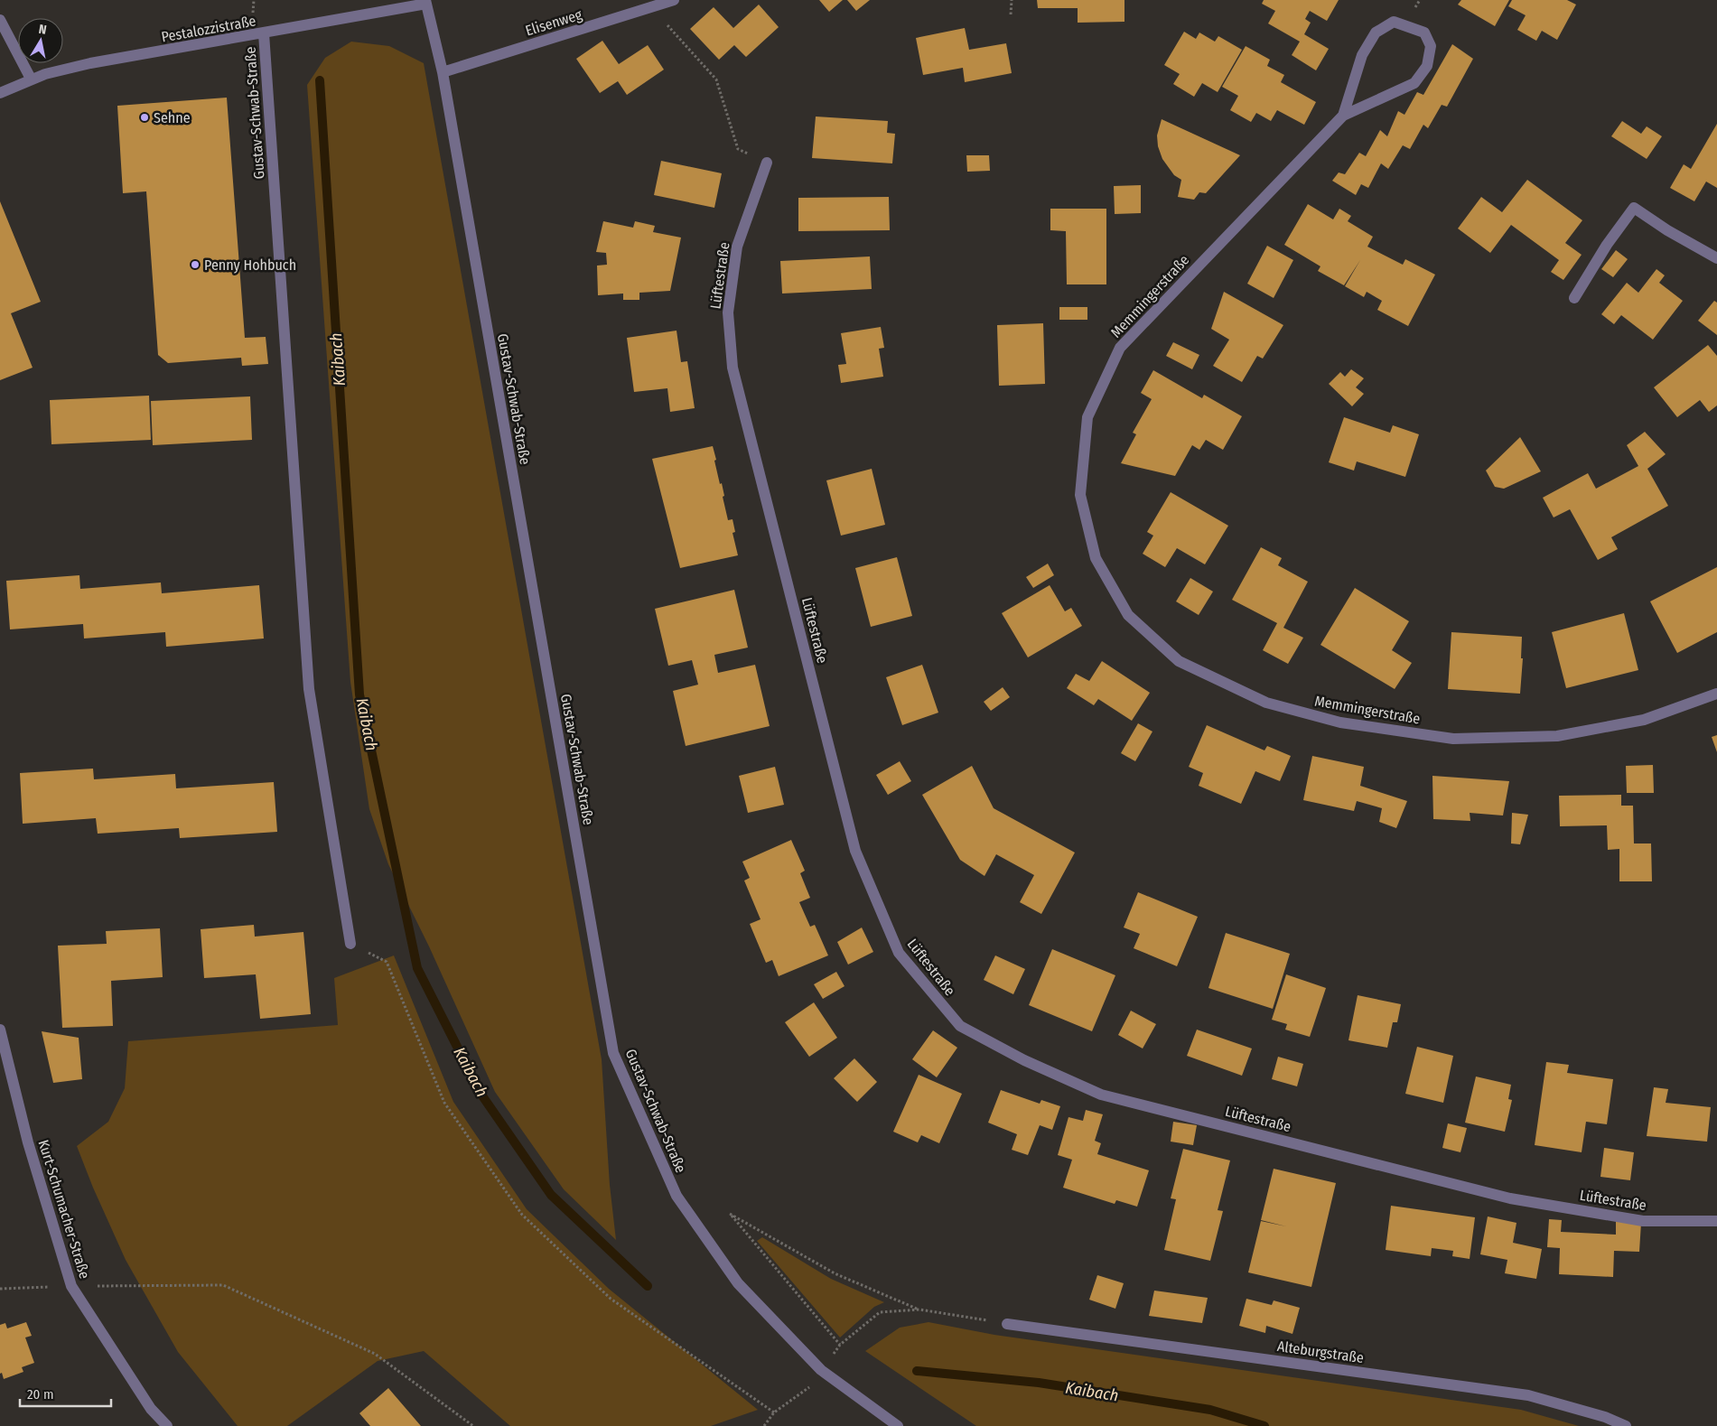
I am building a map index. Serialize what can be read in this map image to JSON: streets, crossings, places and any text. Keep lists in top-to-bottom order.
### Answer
{
  "streets": {
    "street": [
      "Elisenweg",
      "Pestalozzistraße",
      "Gustav-Schwab-Straße",
      "Lüftestraße",
      "Memmingerstraße",
      "Kurt-Schumacher-Straße",
      "Alteburgstraße"
    ]
  },
  "crossings": [
    ["Elisenweg", "Gustav-Schwab-Straße"],
    ["Pestalozzistraße", "Gustav-Schwab-Straße"]
  ],
  "water": ["Kaibach"],
  "places": ["Sehne", "Penny Hohbuch"],
  "scale_bar": "20 m",
  "north": "top"
}
